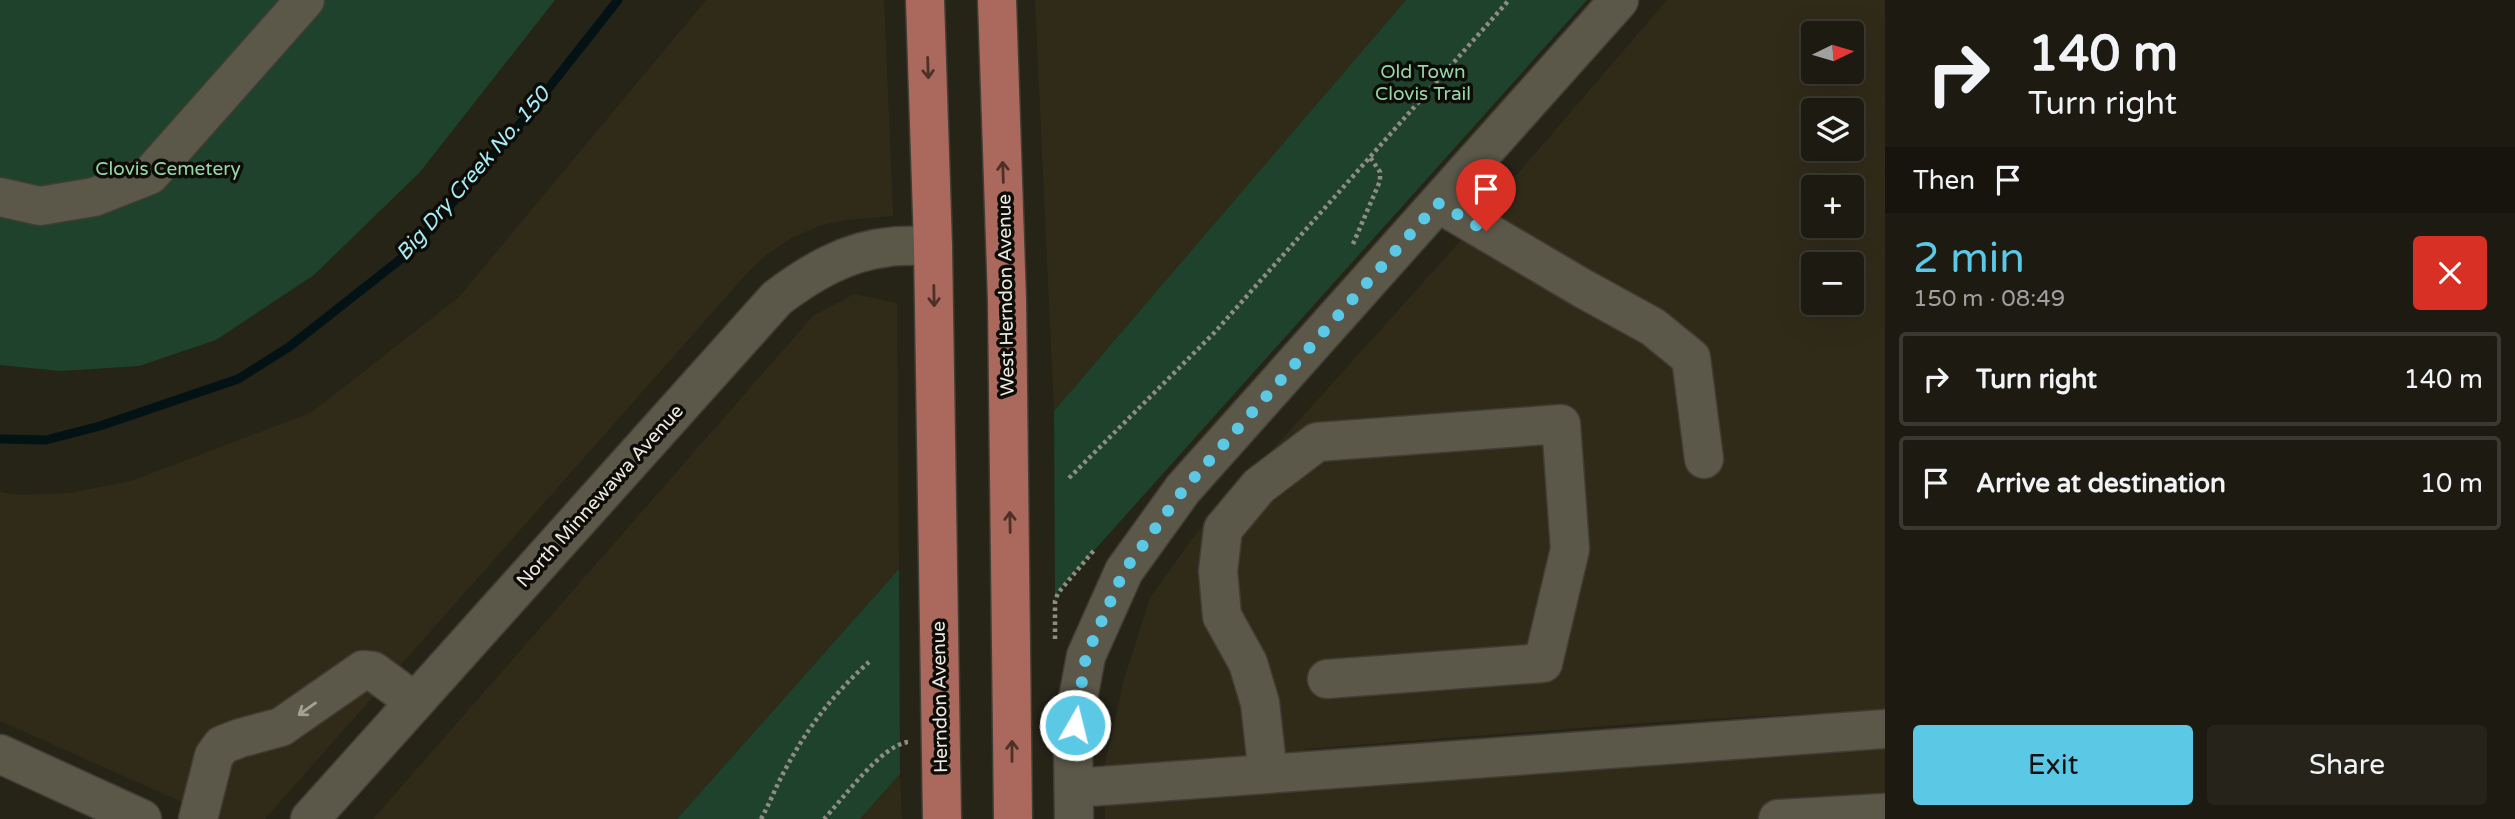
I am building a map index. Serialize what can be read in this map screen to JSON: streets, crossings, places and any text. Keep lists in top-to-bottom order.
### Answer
{
  "streets": {
    "main road": ["West Herndon Avenue", "Herndon Avenue"],
    "street": ["North Minnewawa Avenue"]
  },
  "crossings": [
    ["North Minnewawa Avenue", "Herndon Avenue"]
  ],
  "one_way": ["West Herndon Avenue", "Herndon Avenue"],
  "water": ["Big Dry Creek No. 150"],
  "parks": ["Old Town Clovis Trail", "Clovis Cemetery"],
  "north": "right",
  "page": {
    "turn": ["140 m", "Turn right"],
    "map_buttons": ["+", "−"],
    "then": "Then",
    "heading": ["2 min", "150 m · 08:49"],
    "list": [
      {
        "name": "Turn right",
        "value": "140 m"
      },
      {
        "name": "Arrive at destination",
        "value": "10 m"
      }
    ],
    "buttons": ["Exit", "Share"]
  }
}
